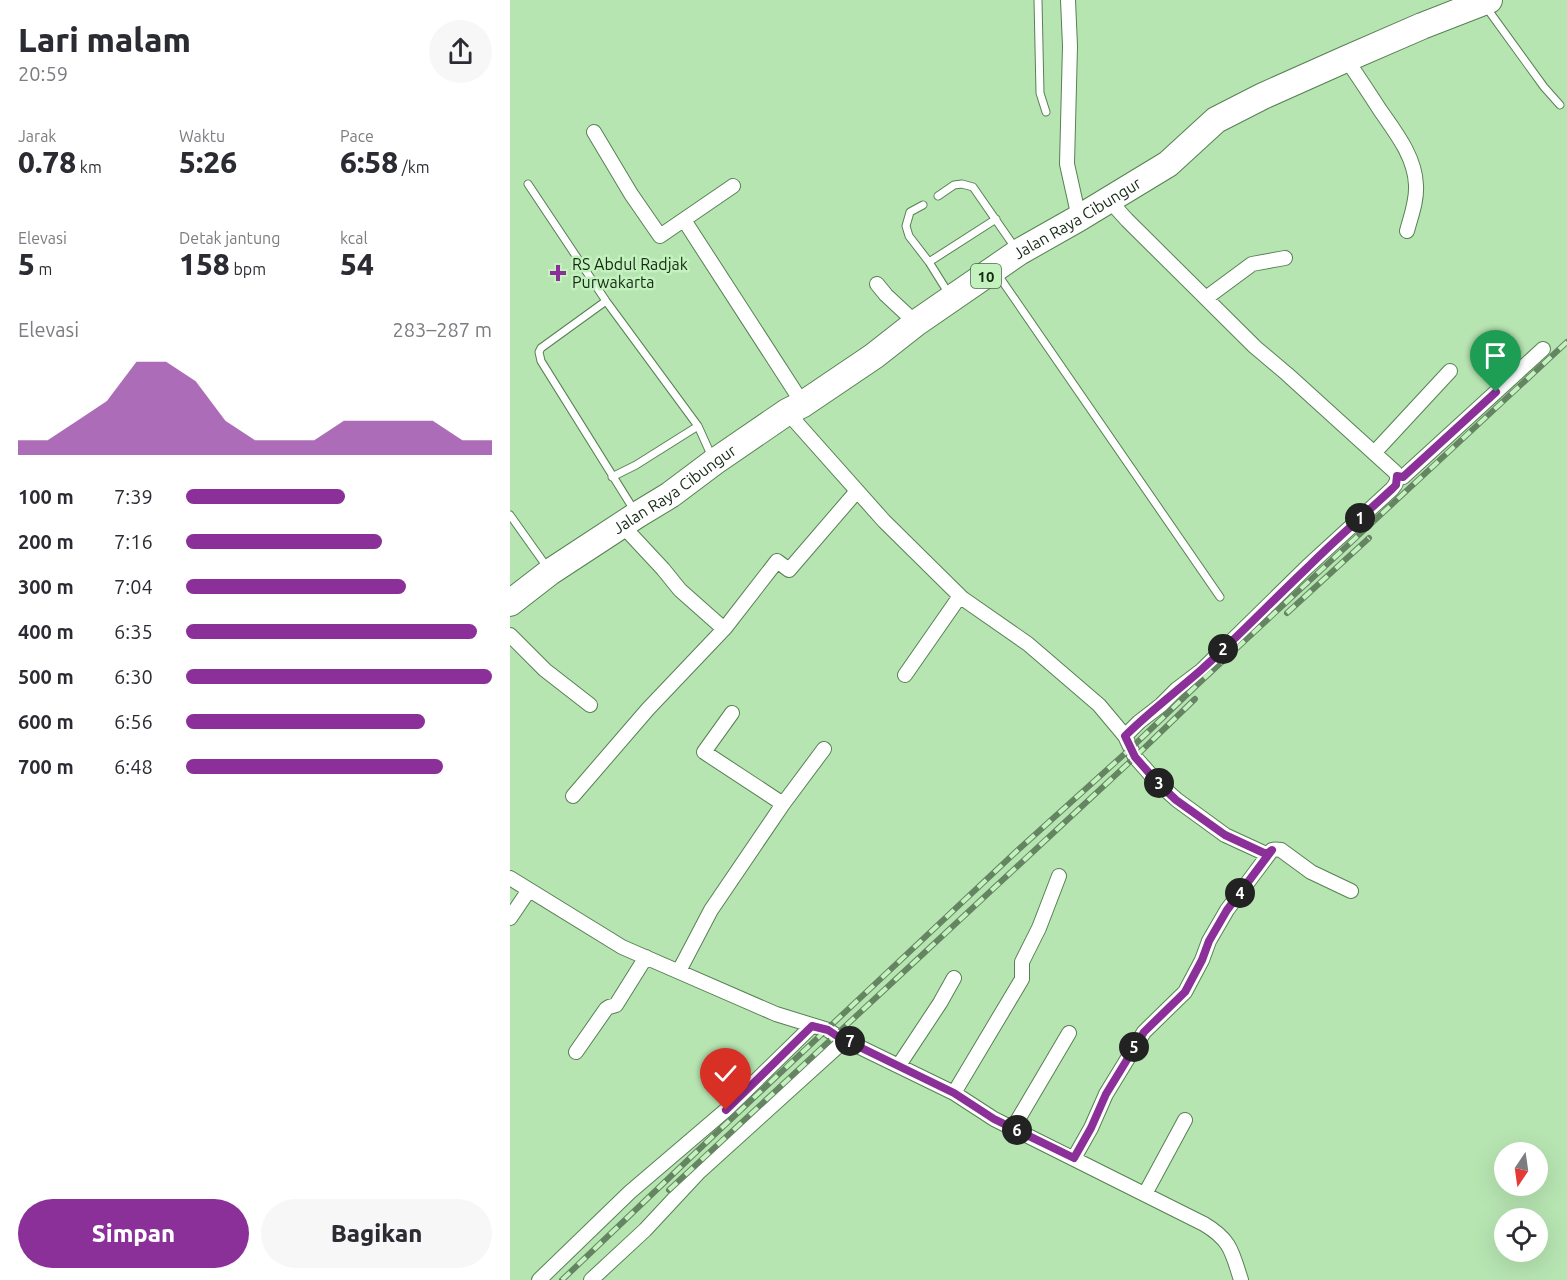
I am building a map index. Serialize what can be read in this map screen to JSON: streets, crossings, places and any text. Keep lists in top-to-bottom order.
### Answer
{
  "streets": {
    "highway": ["Jalan Raya Cibungur", "10"]
  },
  "places": {
    "health": ["RS Abdul Radjak Purwakarta"]
  },
  "north": "bottom",
  "page": {
    "heading": ["Lari malam", "20:59"],
    "stats": [
      ["Jarak", "0.78 km"],
      ["Waktu", "5:26"],
      ["Pace", "6:58 /km"],
      ["Elevasi", "5 m"],
      ["Detak jantung", "158 bpm"],
      ["kcal", "54"]
    ],
    "chart": ["Elevasi", "283–287 m"],
    "list": [
      {
        "name": "100 m",
        "note": "7:39"
      },
      {
        "name": "200 m",
        "note": "7:16"
      },
      {
        "name": "300 m",
        "note": "7:04"
      },
      {
        "name": "400 m",
        "note": "6:35"
      },
      {
        "name": "500 m",
        "note": "6:30"
      },
      {
        "name": "600 m",
        "note": "6:56"
      },
      {
        "name": "700 m",
        "note": "6:48"
      }
    ],
    "pins": [
      "1",
      "2",
      "3",
      "4",
      "7",
      "5",
      "6"
    ],
    "buttons": ["Simpan", "Bagikan"]
  }
}
